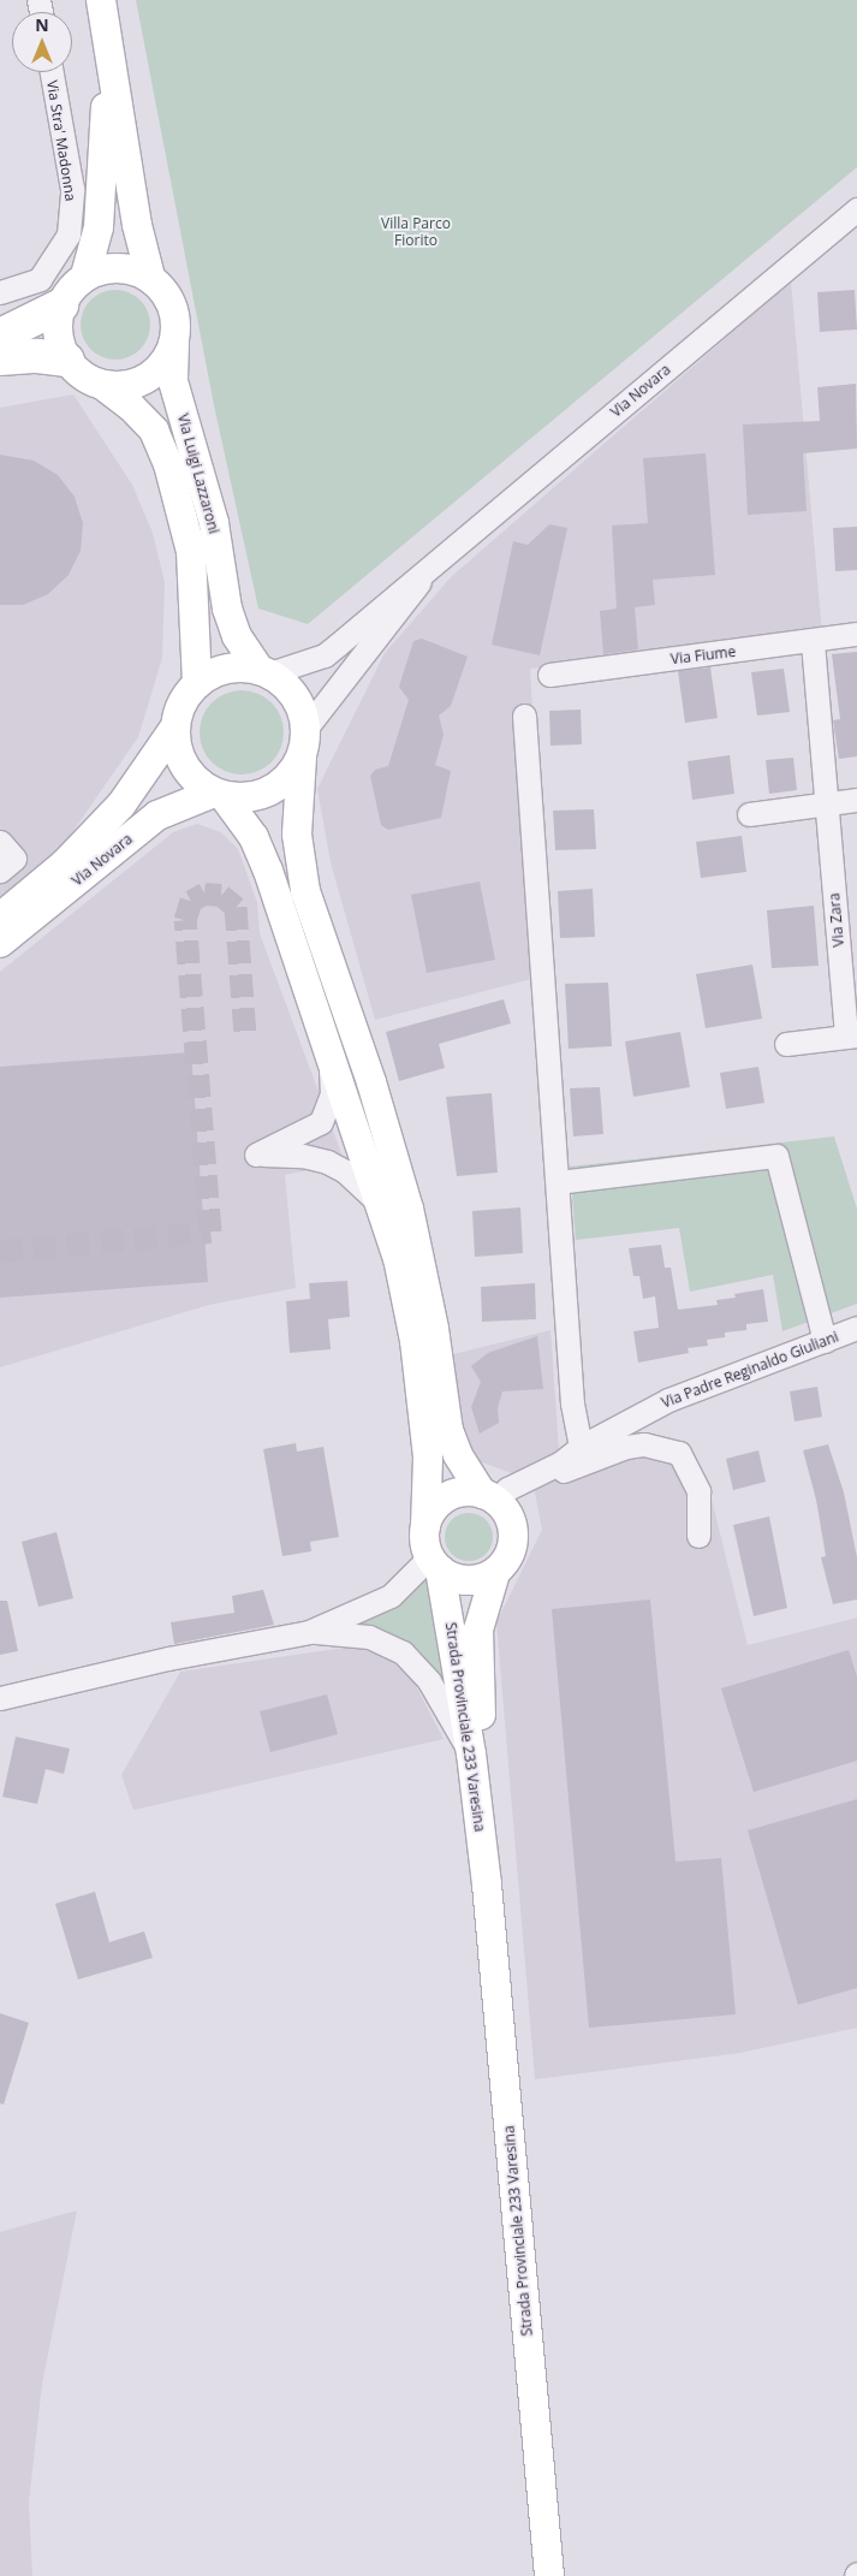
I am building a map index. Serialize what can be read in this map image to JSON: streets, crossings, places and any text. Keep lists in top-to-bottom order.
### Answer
{
  "streets": {
    "main road": ["Via Novara", "Via Luigi Lazzaroni", "Strada Provinciale 233 Varesina"],
    "street": [
      "Via Stra' Madonna",
      "Via Fiume",
      "Via Zara",
      "Via Padre Reginaldo Giuliani"
    ]
  },
  "crossings": [
    ["Via Novara", "Via Luigi Lazzaroni"],
    ["Via Fiume", "Via Zara"],
    ["Via Padre Reginaldo Giuliani", "Strada Provinciale 233 Varesina"]
  ],
  "parks": ["Villa Parco Fiorito"],
  "north": "top"
}
